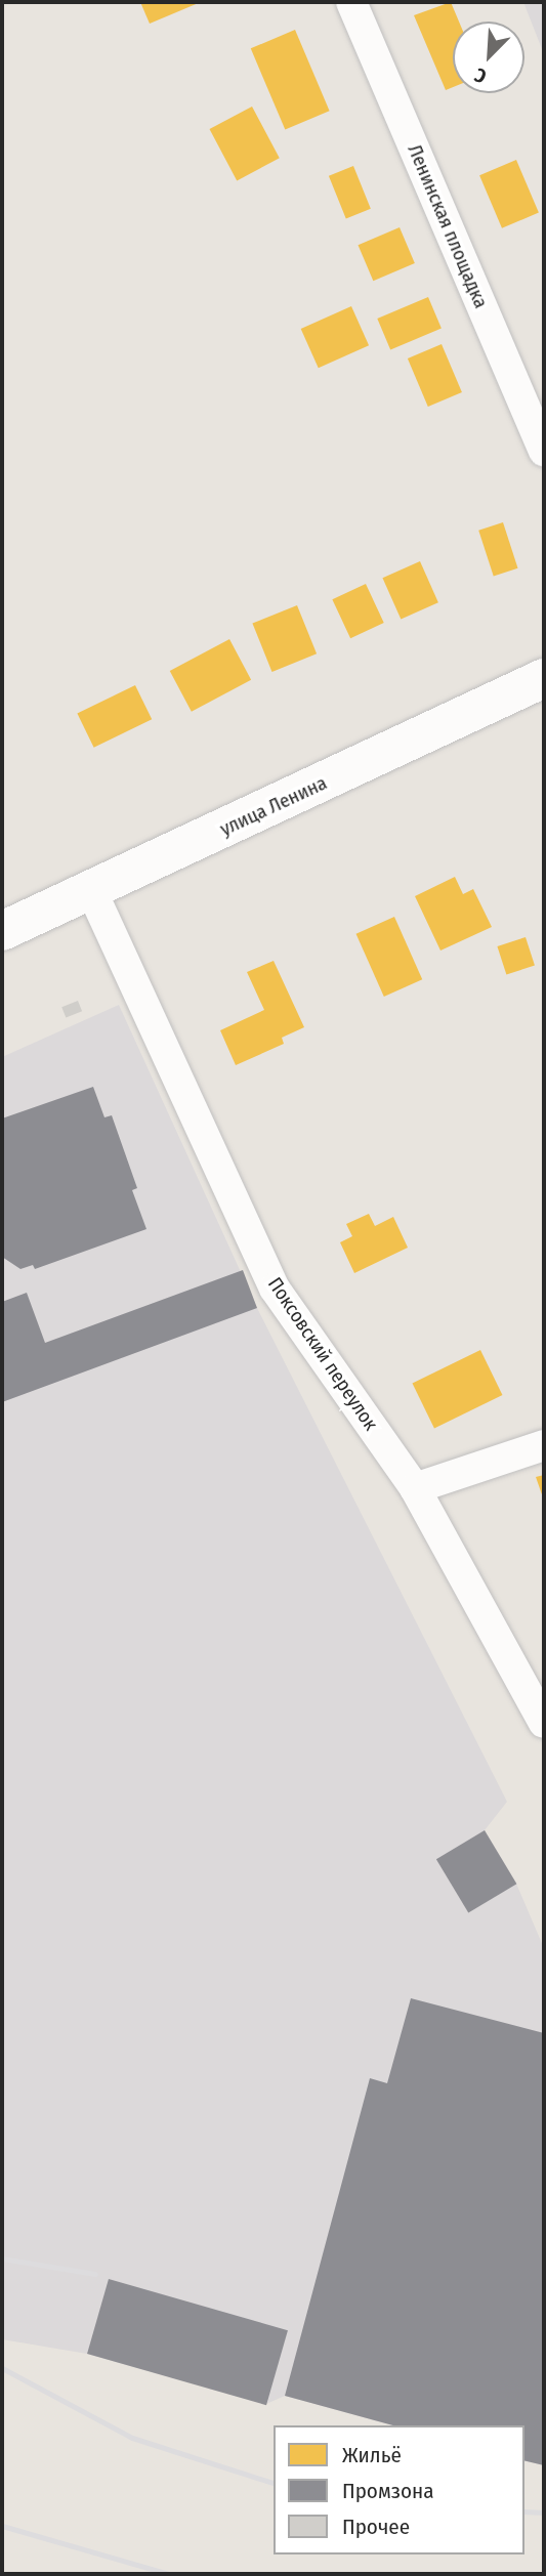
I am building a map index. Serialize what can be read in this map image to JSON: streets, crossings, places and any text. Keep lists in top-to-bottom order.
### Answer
{
  "streets": {
    "main road": ["улица Ленина"],
    "street": ["Ленинская площадка", "Поксовский переулок"]
  },
  "crossings": [
    ["улица Ленина", "Поксовский переулок"]
  ],
  "legend": ["Жильё", "Промзона", "Прочее"],
  "north": "bottom left"
}
